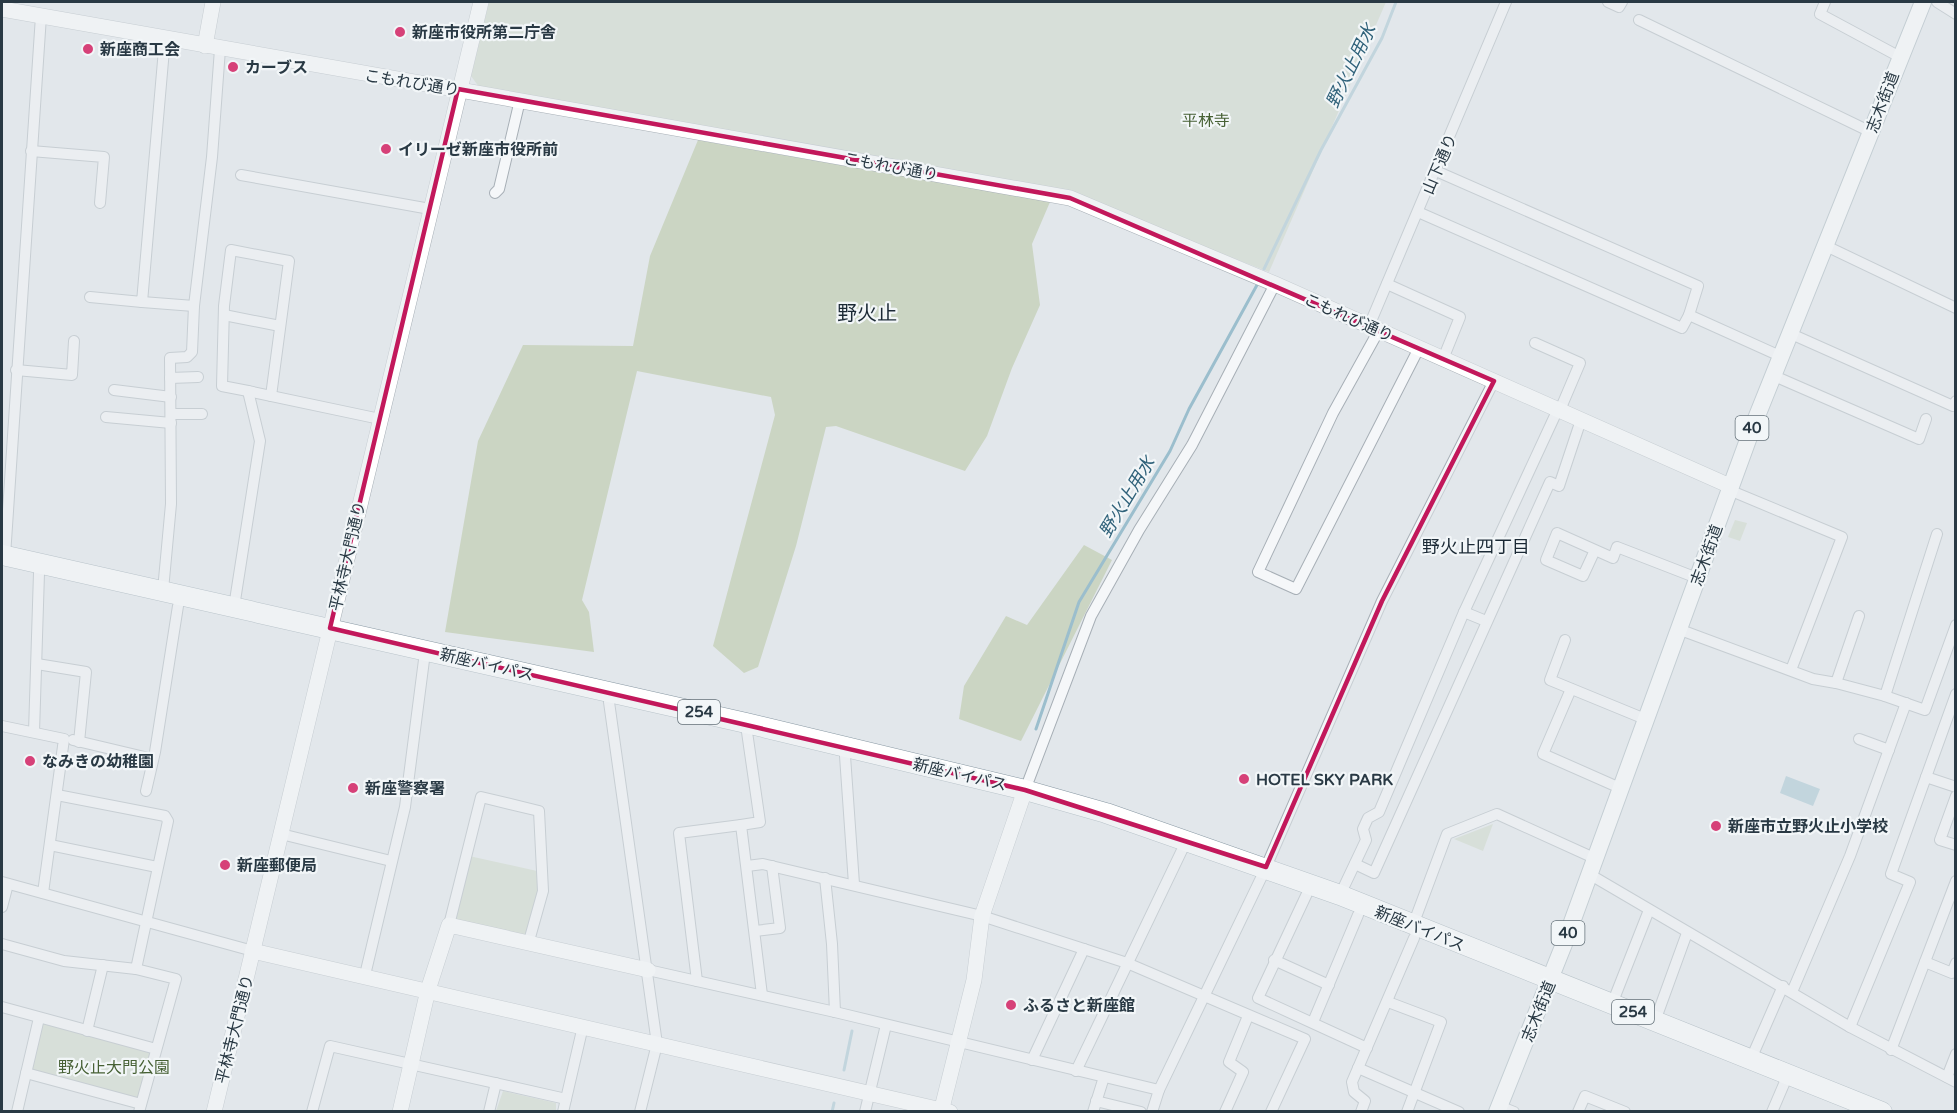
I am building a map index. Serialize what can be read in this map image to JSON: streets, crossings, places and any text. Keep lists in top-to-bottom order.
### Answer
{
  "streets": {
    "highway": ["新座バイパス", "254"],
    "main road": ["志木街道", "40"],
    "street": ["こもれび通り", "山下通り", "平林寺大門通り"]
  },
  "crossings": [
    ["こもれび通り", "志木街道"],
    ["こもれび通り", "山下通り"],
    ["こもれび通り", "平林寺大門通り"],
    ["志木街道", "新座バイパス"],
    ["平林寺大門通り", "新座バイパス"]
  ],
  "districts": ["野火止", "野火止四丁目"],
  "water": ["野火止用水"],
  "parks": ["平林寺", "野火止大門公園"],
  "places": [
    "新座市役所第二庁舎",
    "新座商工会",
    "カーブス",
    "イリーゼ新座市役所前",
    "なみきの幼稚園",
    "HOTEL SKY PARK",
    "新座警察署",
    "新座市立野火止小学校",
    "新座郵便局",
    "ふるさと新座館"
  ]
}
